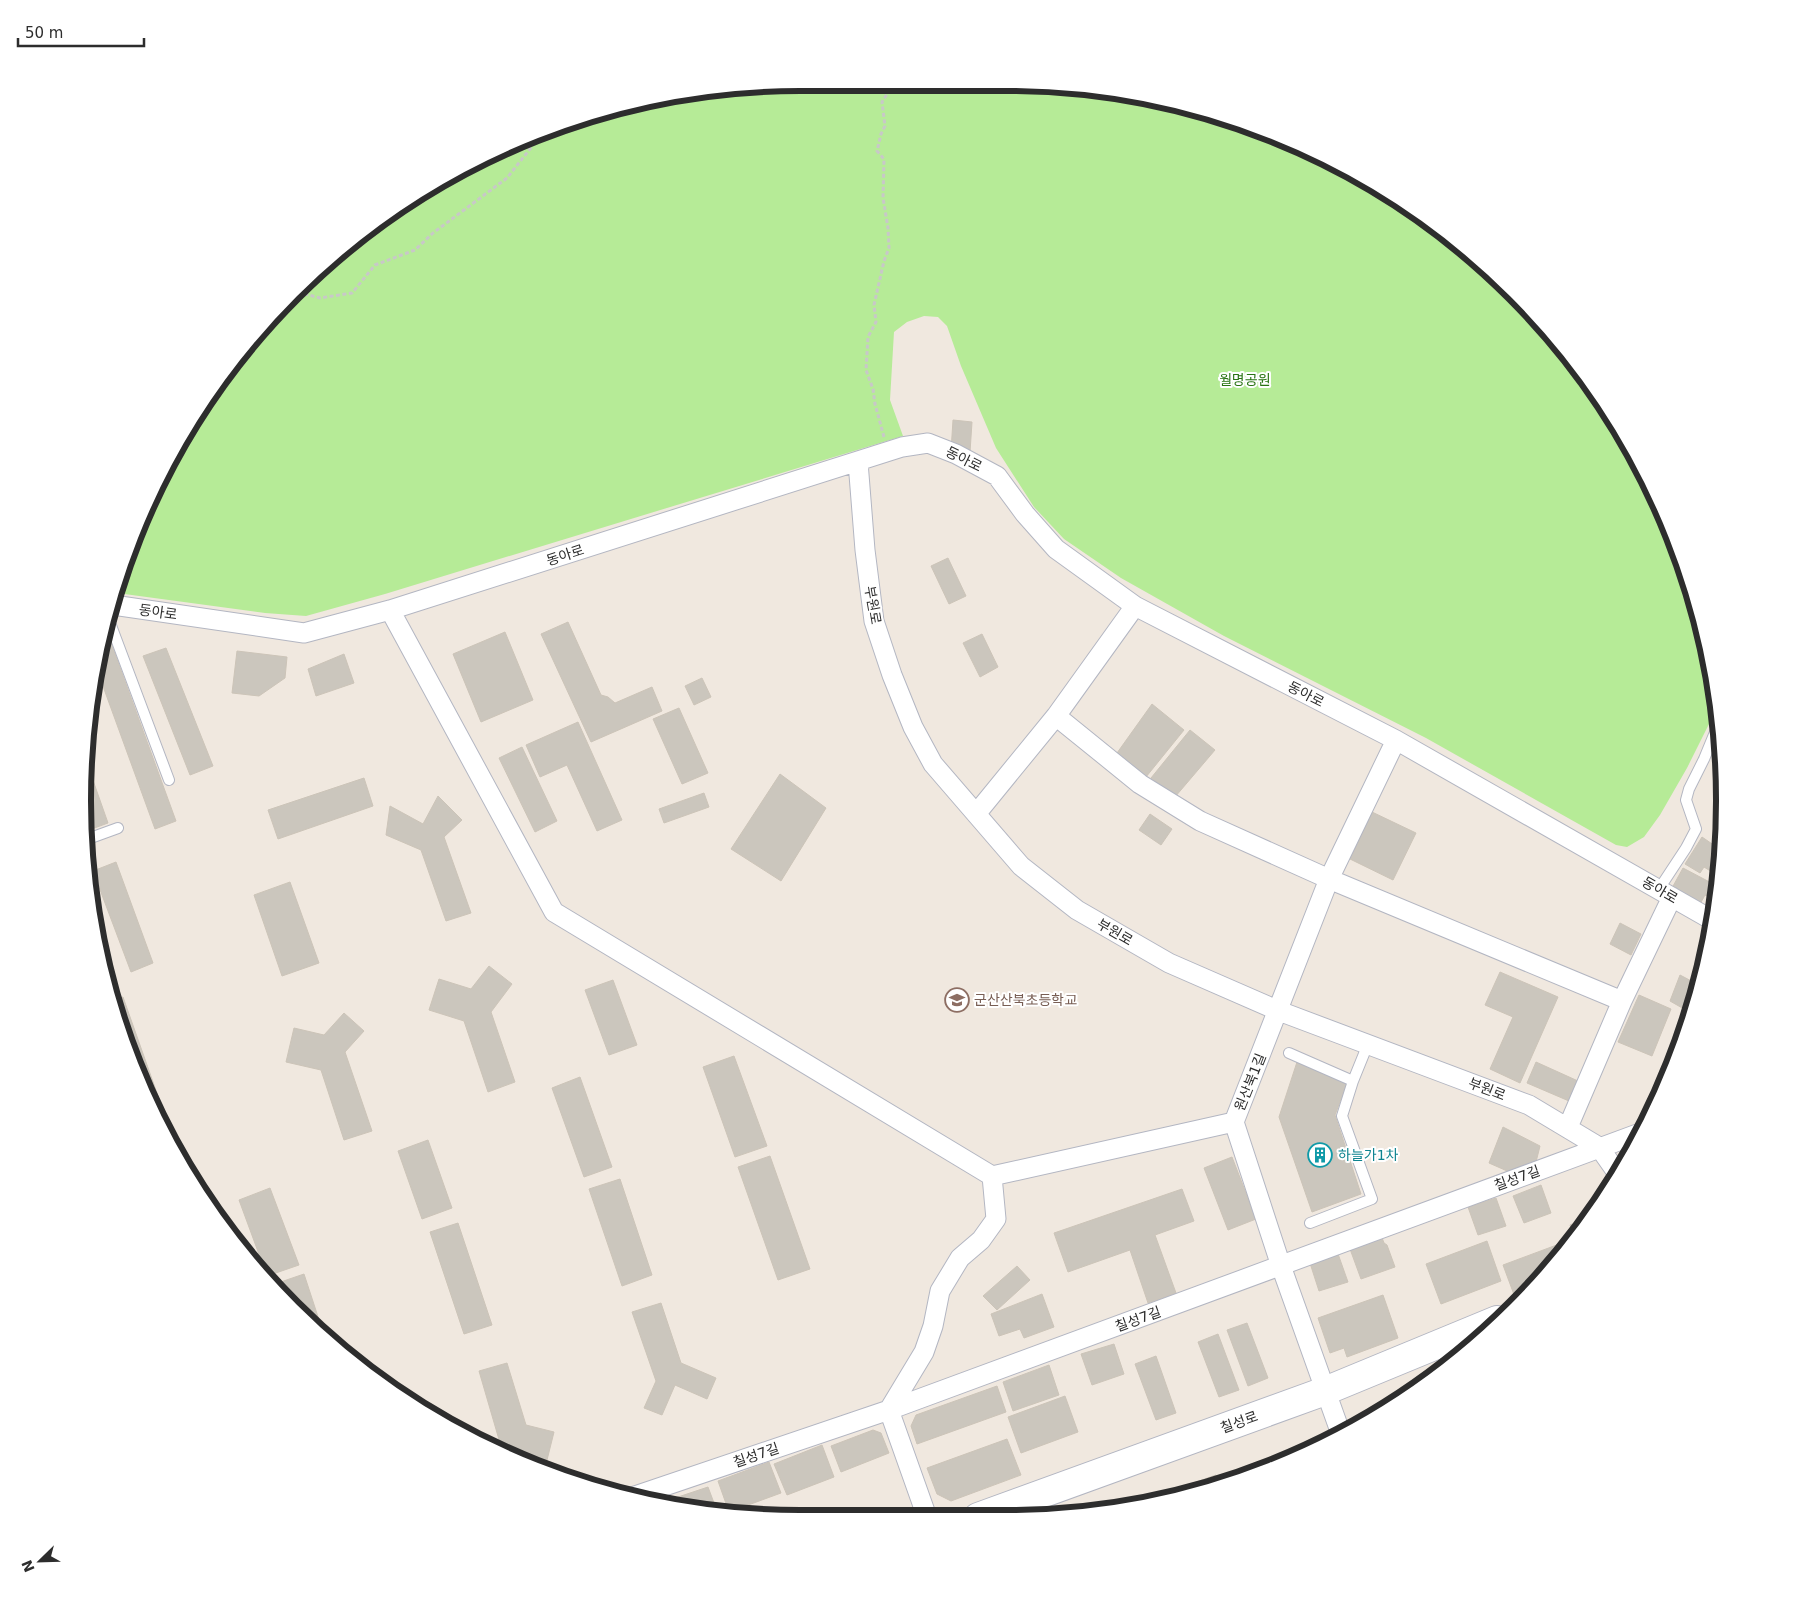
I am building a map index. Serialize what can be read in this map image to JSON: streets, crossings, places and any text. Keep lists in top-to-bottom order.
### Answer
{
  "streets": {
    "street": [
      "동아로",
      "부원로",
      "원산북1길",
      "칠성7길",
      "칠성로"
    ]
  },
  "crossings": [
    ["동아로", "부원로"],
    ["동아로", "원산북1길"],
    ["부원로", "원산북1길"],
    ["부원로", "칠성7길"],
    ["원산북1길", "칠성7길"],
    ["원산북1길", "칠성로"]
  ],
  "parks": ["월명공원"],
  "places": {
    "school or university": ["군산산북초등학교"],
    "building": ["하늘가1차"]
  },
  "scale_bar": "50 m",
  "north": "bottom left"
}
